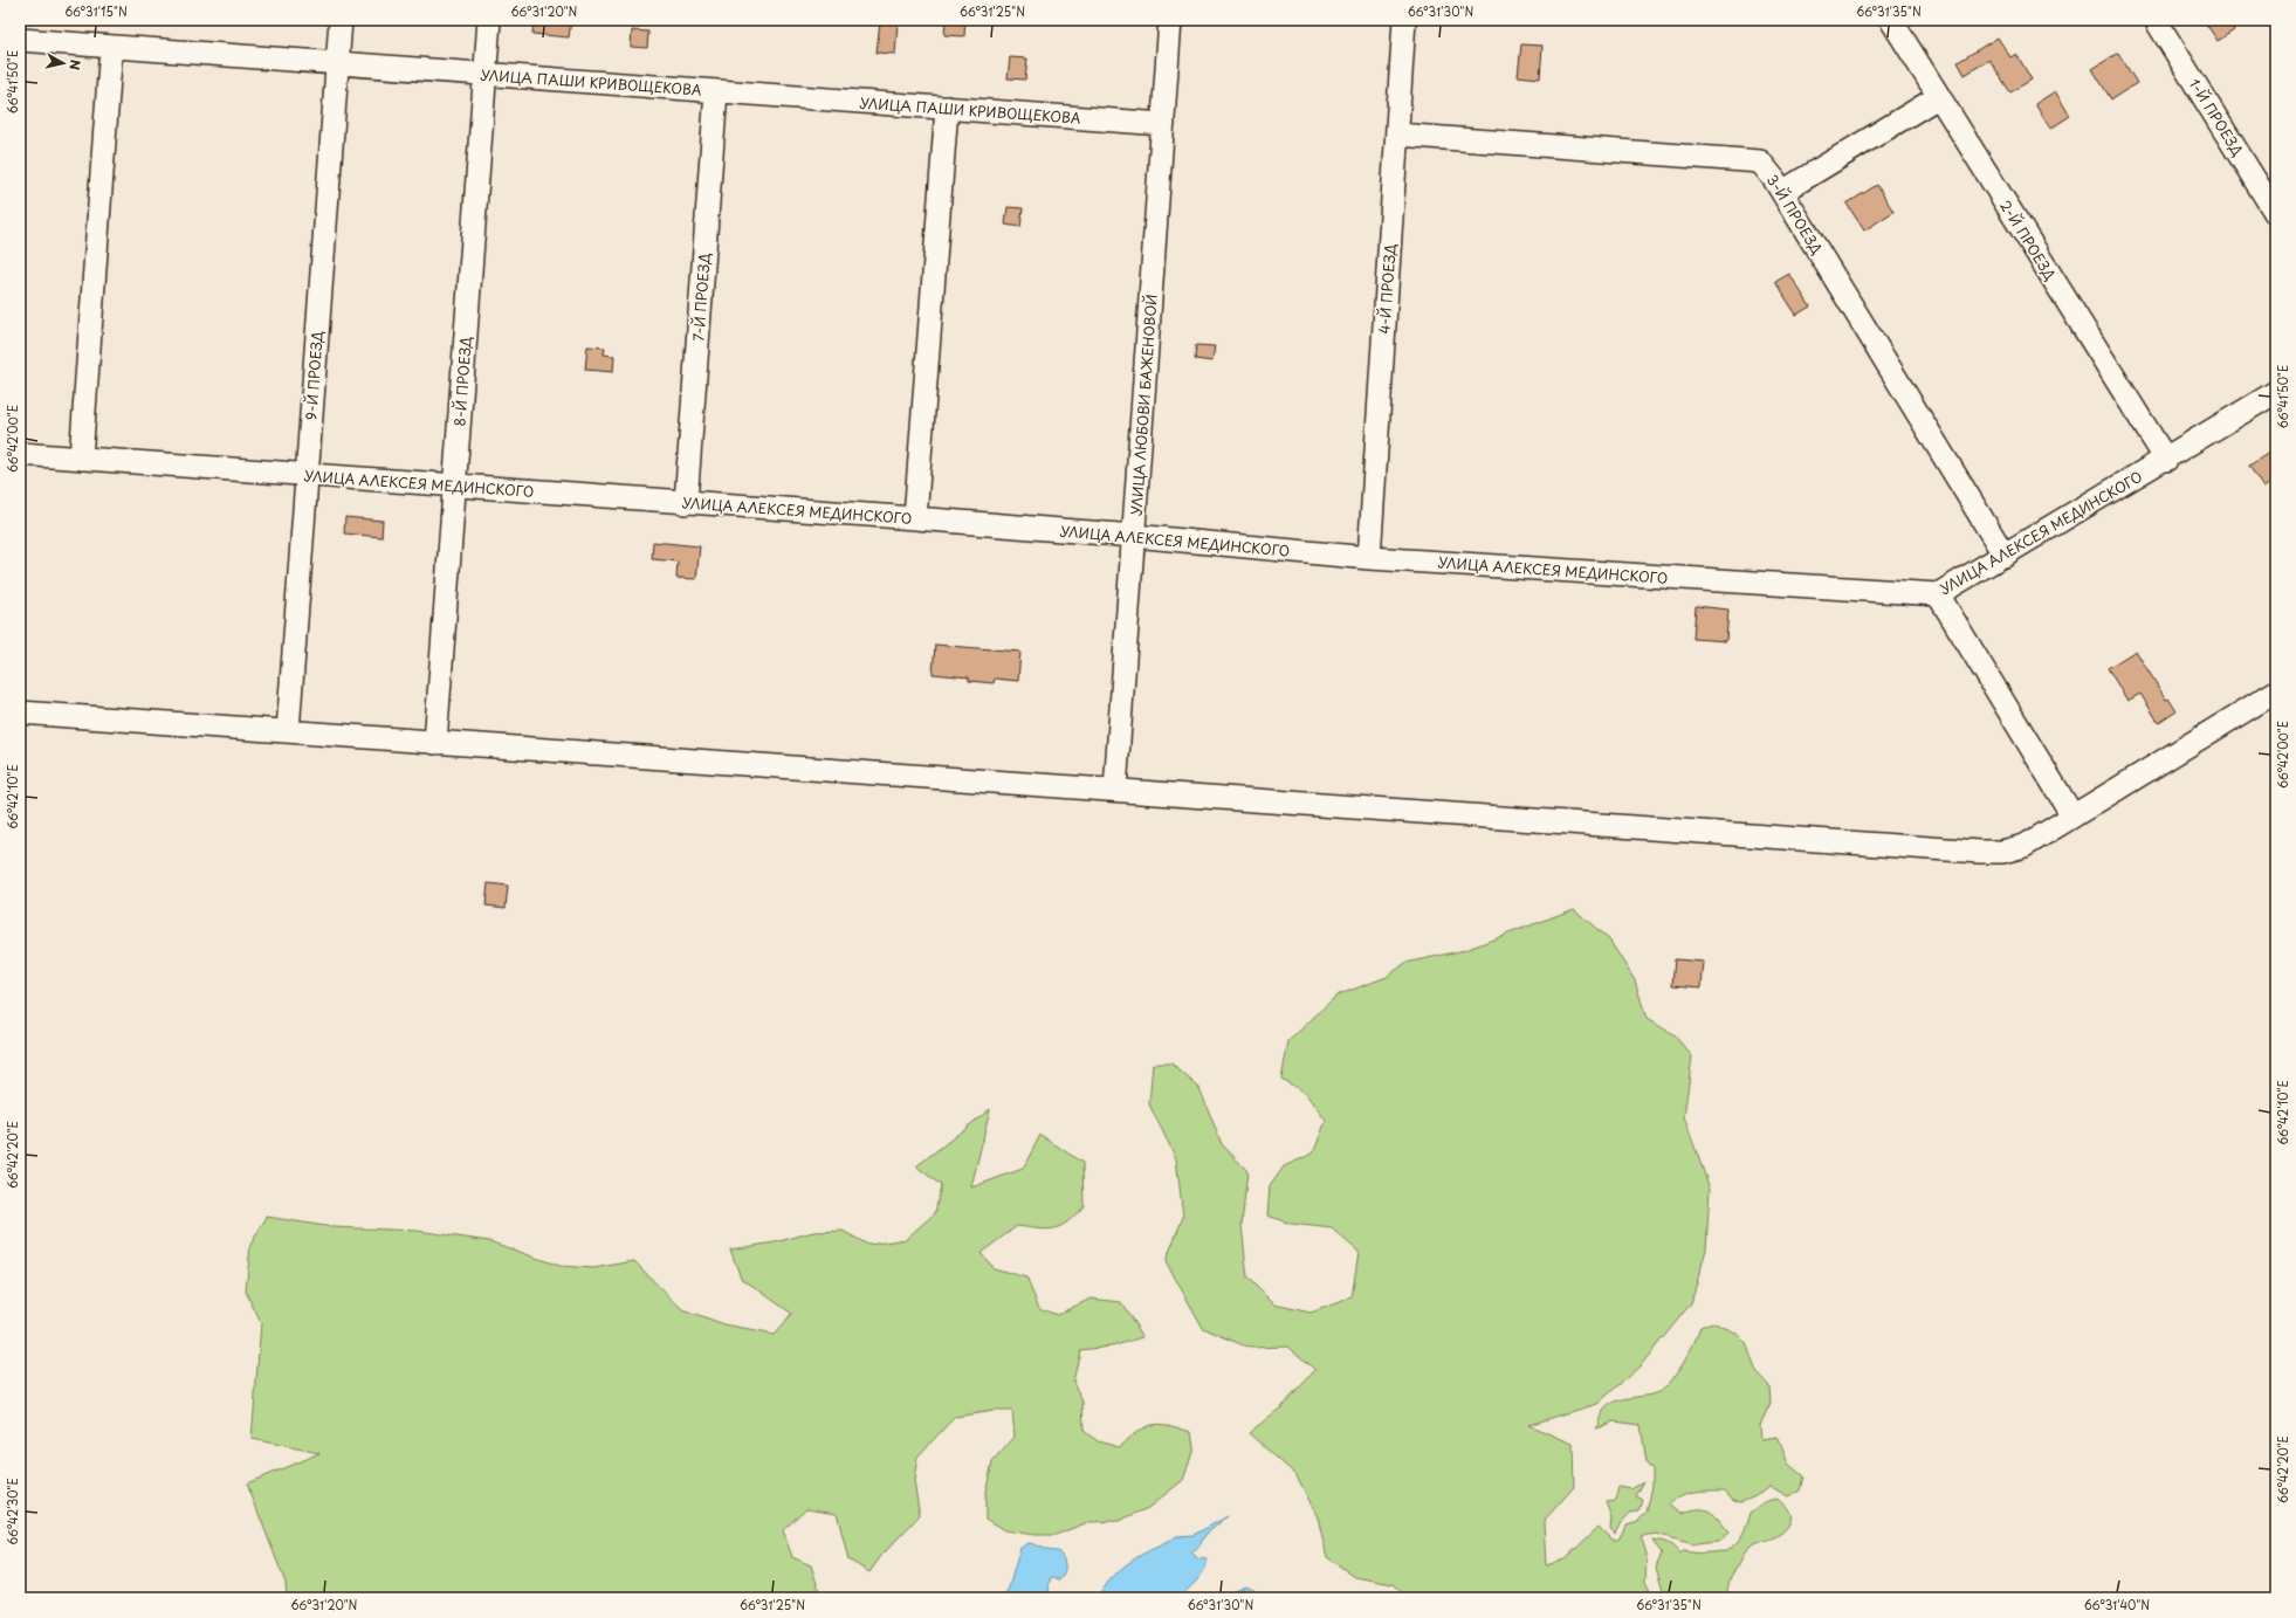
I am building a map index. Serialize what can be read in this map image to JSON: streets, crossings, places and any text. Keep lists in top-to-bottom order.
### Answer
{
  "streets": {
    "street": [
      "УЛИЦА ПАШИ КРИВОЩЕКОВА",
      "1-Й ПРОЕЗД",
      "3-Й ПРОЕЗД",
      "2-Й ПРОЕЗД",
      "4-Й ПРОЕЗД",
      "7-Й ПРОЕЗД",
      "9-Й ПРОЕЗД",
      "8-Й ПРОЕЗД",
      "УЛИЦА ЛЮБОВИ БАЖЕНОВОЙ",
      "УЛИЦА АЛЕКСЕЯ МЕДИНСКОГО"
    ]
  },
  "crossings": [
    ["УЛИЦА ПАШИ КРИВОЩЕКОВА", "7-Й ПРОЕЗД"],
    ["УЛИЦА ПАШИ КРИВОЩЕКОВА", "9-Й ПРОЕЗД"],
    ["УЛИЦА ПАШИ КРИВОЩЕКОВА", "8-Й ПРОЕЗД"],
    ["УЛИЦА ПАШИ КРИВОЩЕКОВА", "УЛИЦА ЛЮБОВИ БАЖЕНОВОЙ"],
    ["3-Й ПРОЕЗД", "4-Й ПРОЕЗД"],
    ["3-Й ПРОЕЗД", "УЛИЦА АЛЕКСЕЯ МЕДИНСКОГО"],
    ["2-Й ПРОЕЗД", "УЛИЦА АЛЕКСЕЯ МЕДИНСКОГО"],
    ["4-Й ПРОЕЗД", "УЛИЦА АЛЕКСЕЯ МЕДИНСКОГО"],
    ["7-Й ПРОЕЗД", "УЛИЦА АЛЕКСЕЯ МЕДИНСКОГО"],
    ["9-Й ПРОЕЗД", "УЛИЦА АЛЕКСЕЯ МЕДИНСКОГО"],
    ["8-Й ПРОЕЗД", "УЛИЦА АЛЕКСЕЯ МЕДИНСКОГО"],
    ["УЛИЦА ЛЮБОВИ БАЖЕНОВОЙ", "УЛИЦА АЛЕКСЕЯ МЕДИНСКОГО"]
  ],
  "north": "right",
  "coordinates": [
    "66°31'15\"N",
    "66°31'20\"N",
    "66°31'25\"N",
    "66°31'30\"N",
    "66°31'35\"N",
    "66°41'50\"E",
    "66°42'00\"E",
    "66°42'10\"E",
    "66°42'20\"E",
    "66°42'30\"E",
    "66°31'40\"N"
  ]
}
